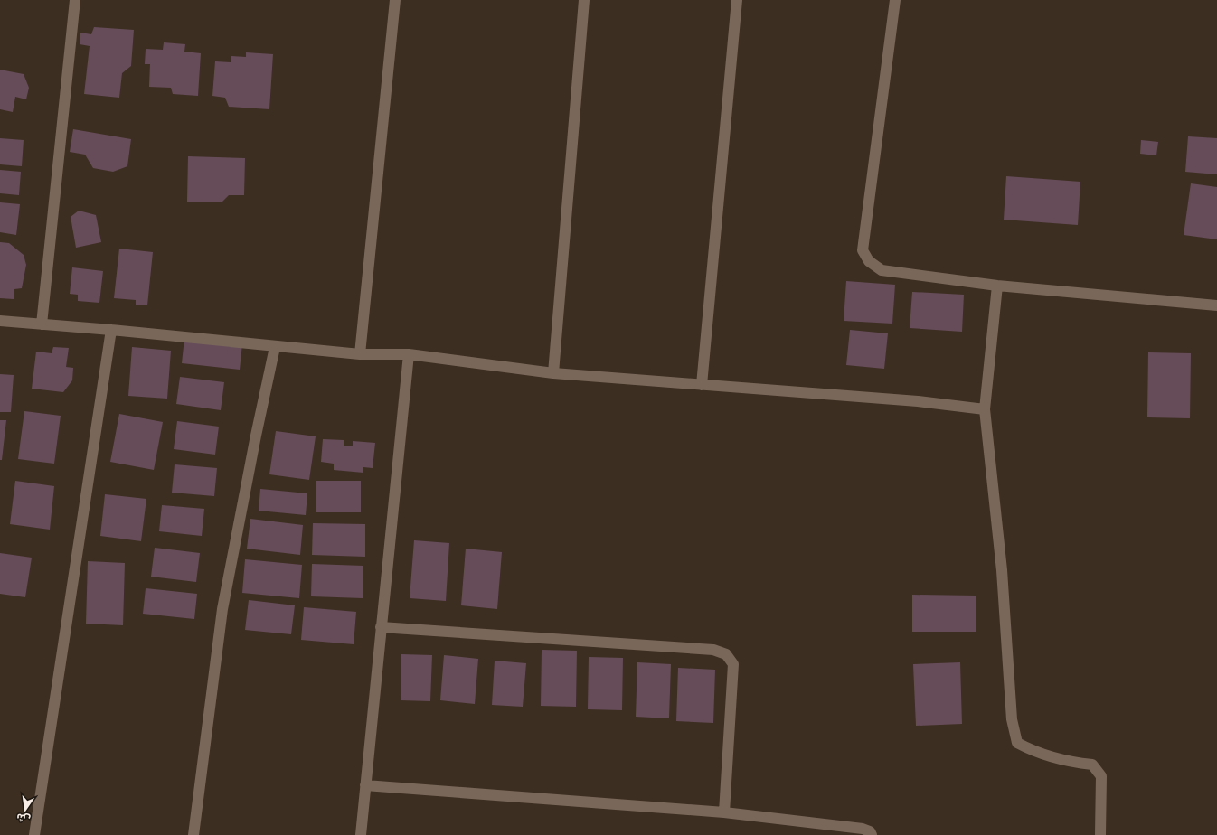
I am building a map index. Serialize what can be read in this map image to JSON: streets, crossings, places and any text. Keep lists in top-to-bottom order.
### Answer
{
  "north": "bottom"
}
